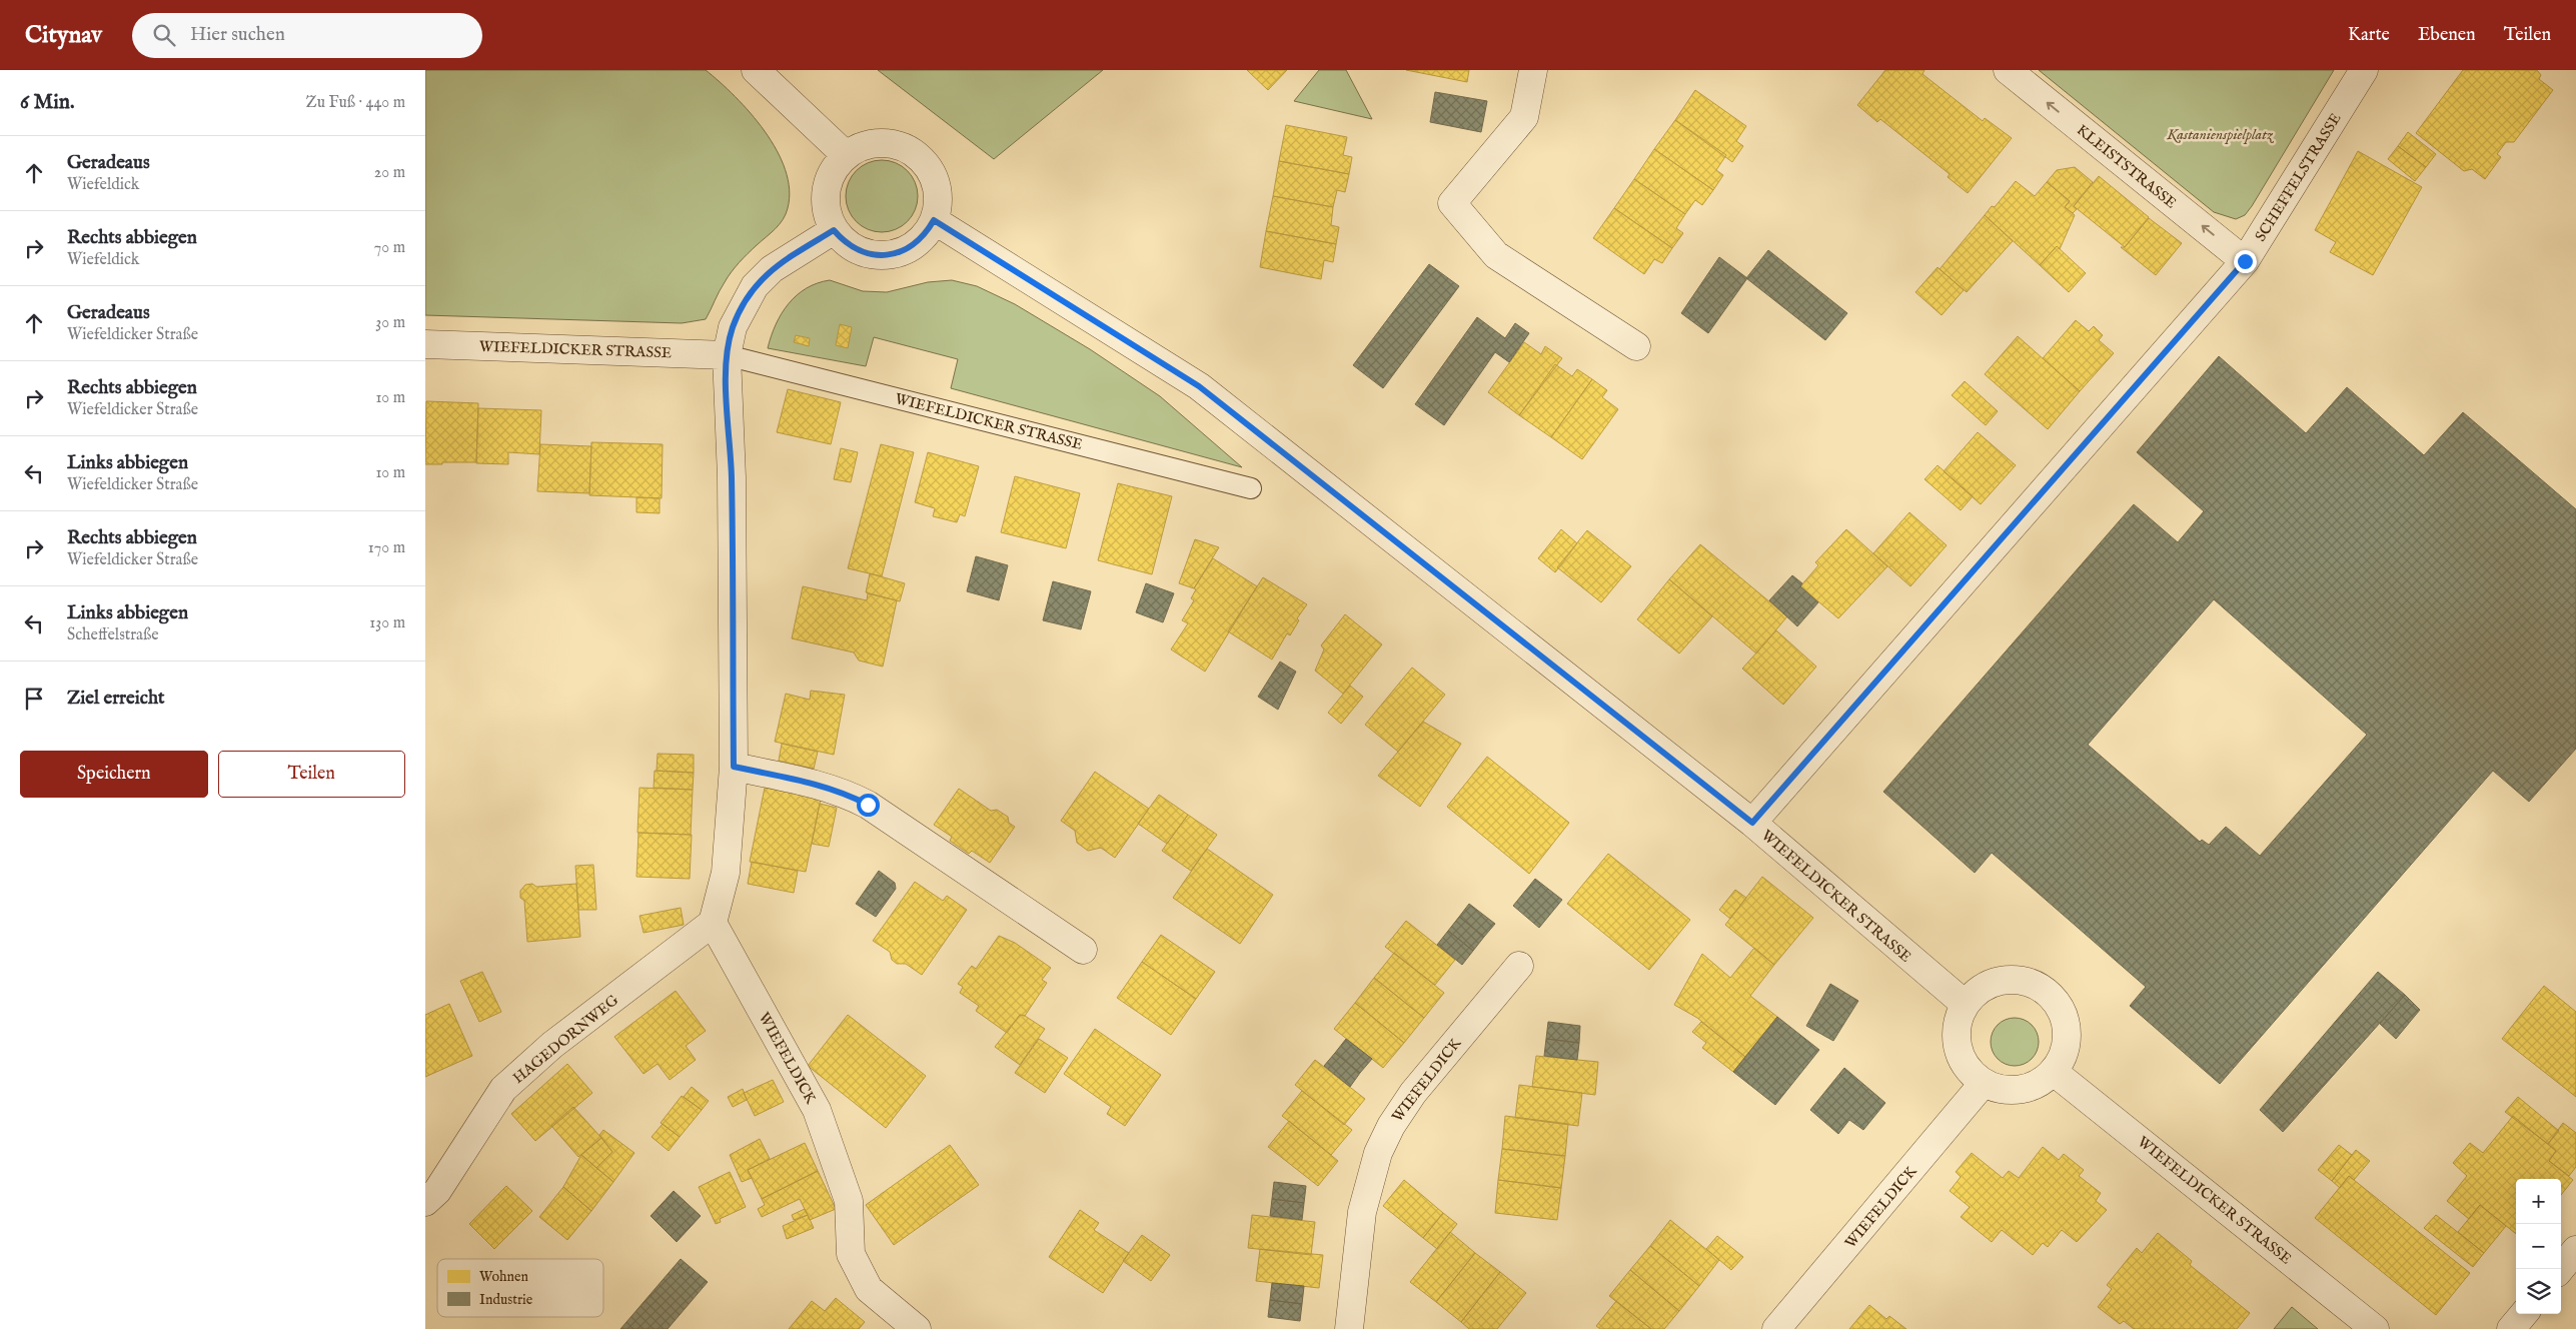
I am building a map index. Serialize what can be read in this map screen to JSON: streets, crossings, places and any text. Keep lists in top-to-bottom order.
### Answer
{
  "streets": {
    "street": [
      "KLEISTSTRASSE",
      "SCHEFFELSTRASSE",
      "WIEFELDICKER STRASSE",
      "HAGEDORNWEG",
      "WIEFELDICK"
    ]
  },
  "crossings": [
    ["KLEISTSTRASSE", "SCHEFFELSTRASSE"],
    ["SCHEFFELSTRASSE", "WIEFELDICKER STRASSE"],
    ["WIEFELDICKER STRASSE", "WIEFELDICK"],
    ["HAGEDORNWEG", "WIEFELDICK"]
  ],
  "one_way": ["KLEISTSTRASSE"],
  "parks": ["Kastanienspielplatz"],
  "legend": ["Wohnen", "Industrie"],
  "page": {
    "header": "Citynav",
    "search": "Hier suchen",
    "nav": ["Karte", "Ebenen", "Teilen"],
    "heading": ["6 Min.", "Zu Fuß · 440 m"],
    "list": [
      ["Geradeaus", "Wiefeldick", "20 m"],
      ["Rechts abbiegen", "Wiefeldick", "70 m"],
      ["Geradeaus", "Wiefeldicker Straße", "30 m"],
      ["Rechts abbiegen", "Wiefeldicker Straße", "10 m"],
      ["Links abbiegen", "Wiefeldicker Straße", "10 m"],
      ["Rechts abbiegen", "Wiefeldicker Straße", "170 m"],
      ["Links abbiegen", "Scheffelstraße", "130 m"],
      "Ziel erreicht"
    ],
    "buttons": ["Speichern", "Teilen"],
    "map_buttons": ["+", "−"]
  }
}
